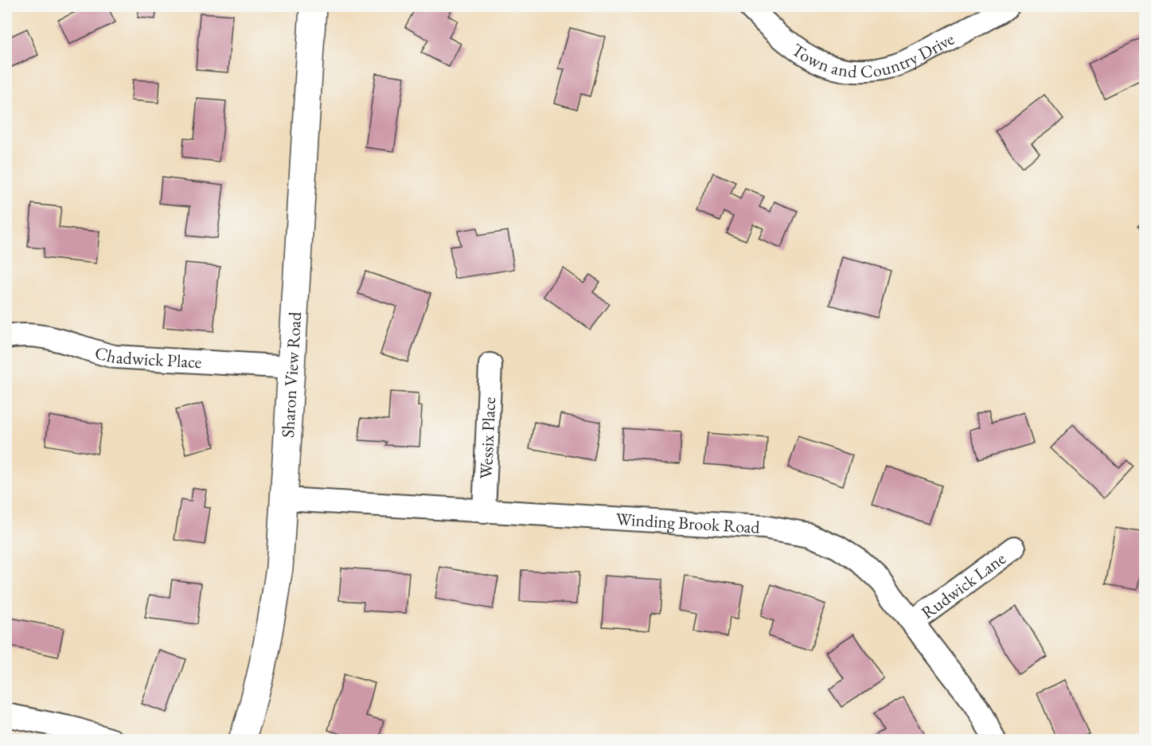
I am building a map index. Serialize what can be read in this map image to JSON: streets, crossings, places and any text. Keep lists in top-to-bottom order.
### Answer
{
  "streets": {
    "street": [
      "Town and Country Drive",
      "Chadwick Place",
      "Sharon View Road",
      "Wessix Place",
      "Winding Brook Road",
      "Rudwick Lane"
    ]
  },
  "crossings": [
    ["Chadwick Place", "Sharon View Road"],
    ["Sharon View Road", "Winding Brook Road"],
    ["Wessix Place", "Winding Brook Road"],
    ["Winding Brook Road", "Rudwick Lane"]
  ]
}
